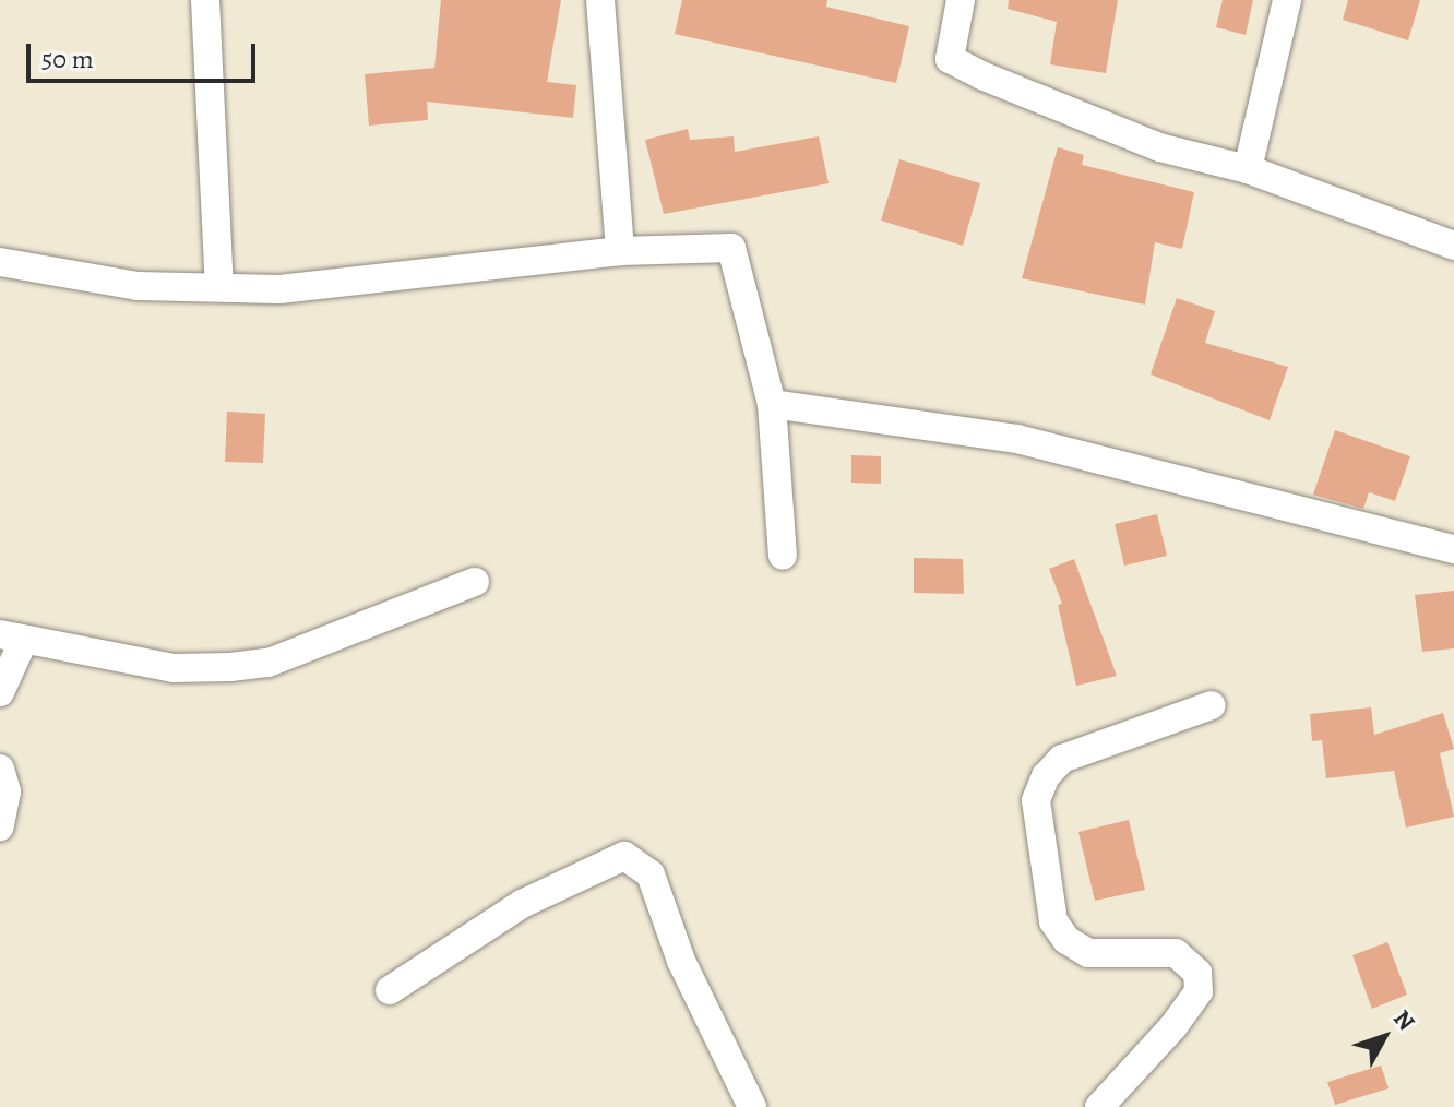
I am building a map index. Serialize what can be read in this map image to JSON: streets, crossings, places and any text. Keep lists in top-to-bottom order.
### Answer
{
  "scale_bar": "50 m",
  "north": "top right"
}
